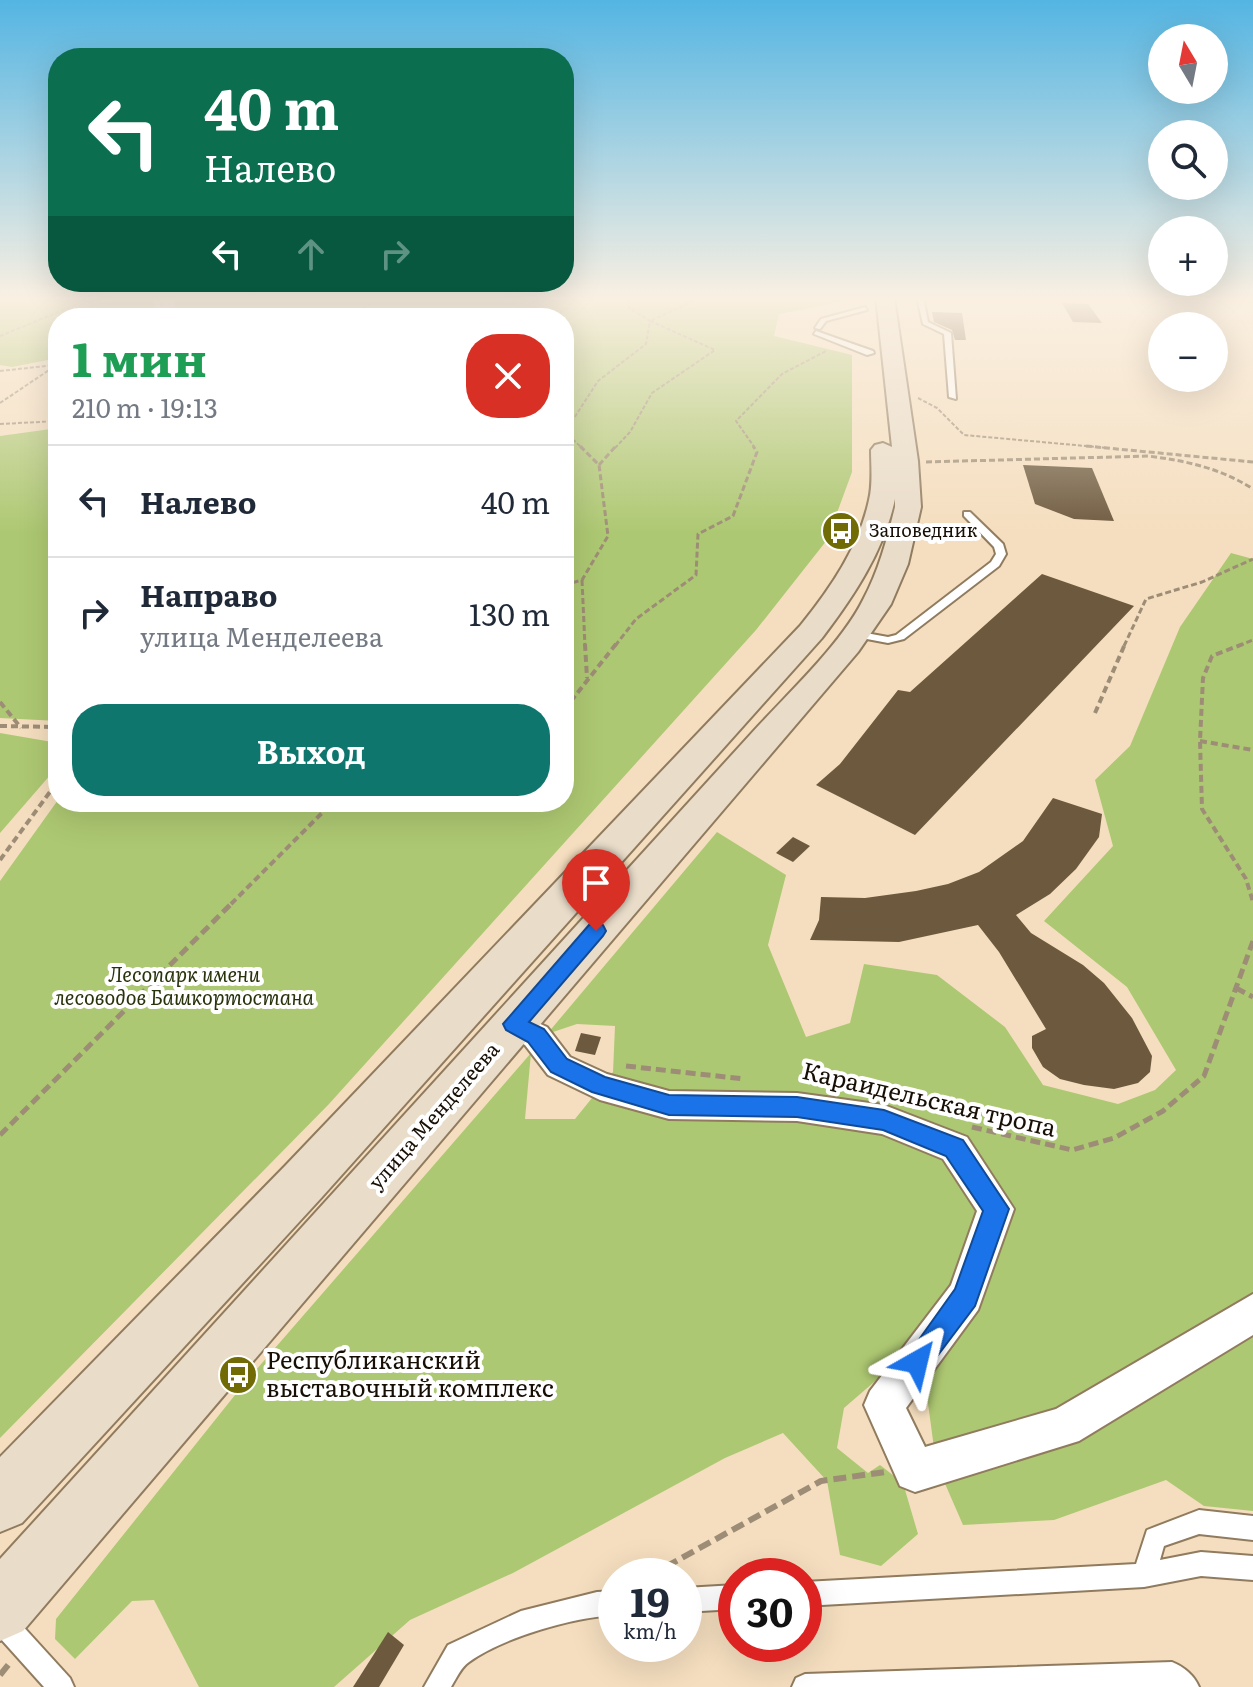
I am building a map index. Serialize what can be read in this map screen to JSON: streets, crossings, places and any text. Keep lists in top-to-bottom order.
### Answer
{
  "streets": {
    "main road": ["улица Менделеева"],
    "path": ["Караидельская тропа"]
  },
  "parks": ["Лесопарк имени лесоводов Башкортостана"],
  "places": {
    "bus stop": ["Заповедник", "Республиканский выставочный комплекс"]
  },
  "north": "top",
  "page": {
    "map_buttons": ["+", "−"],
    "turn": ["40 m", "Налево"],
    "heading": ["1 мин", "210 m · 19:13"],
    "list": [
      {
        "name": "Налево",
        "value": "40 m"
      },
      {
        "name": "Направо",
        "note": "улица Менделеева",
        "value": "130 m"
      }
    ],
    "buttons": "Выход",
    "speed": "19 km/h",
    "limit": "30"
  }
}
